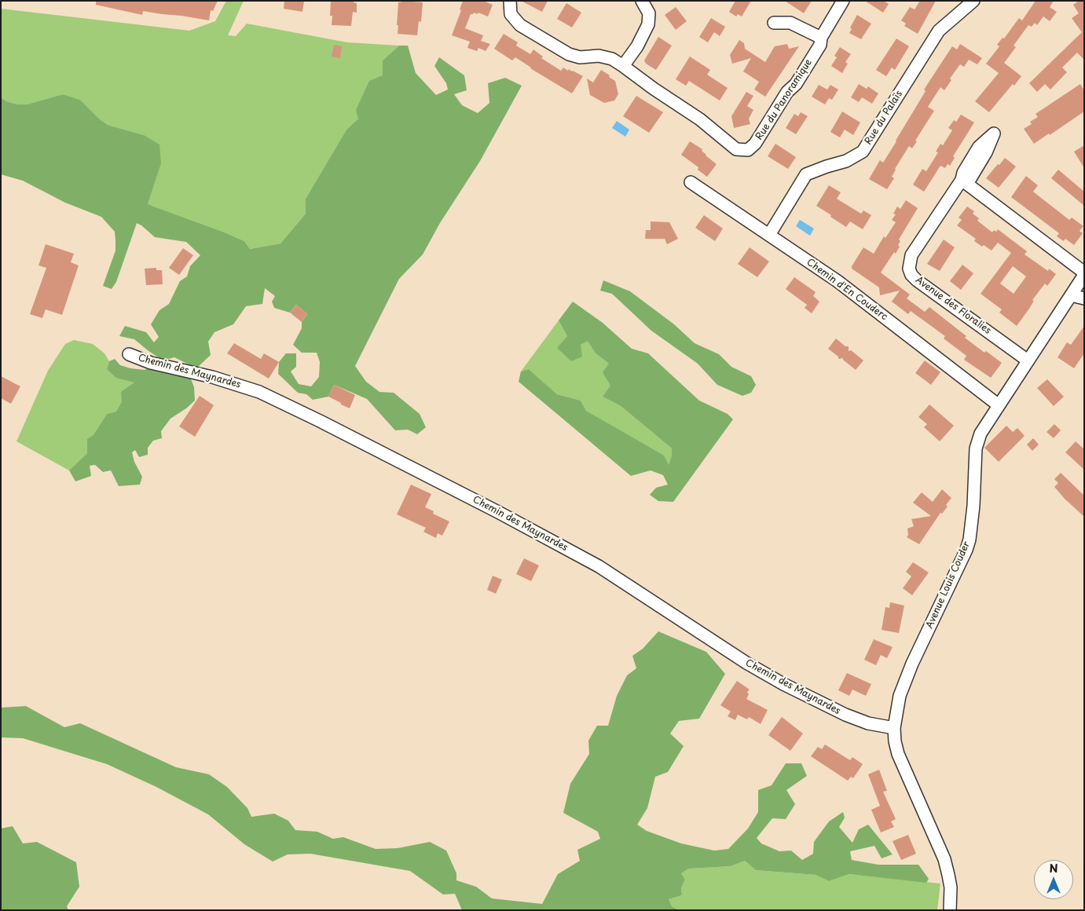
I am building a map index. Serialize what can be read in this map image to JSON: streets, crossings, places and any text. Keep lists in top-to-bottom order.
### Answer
{
  "streets": {
    "street": [
      "Rue du Panoramique",
      "Rue du Palaïs",
      "Chemin d'En Couderc",
      "Avenue des Floralies",
      "Chemin des Maynardes",
      "Avenue Louis Couder"
    ]
  },
  "crossings": [
    ["Rue du Palaïs", "Chemin d'En Couderc"],
    ["Chemin d'En Couderc", "Avenue Louis Couder"],
    ["Avenue des Floralies", "Avenue Louis Couder"],
    ["Chemin des Maynardes", "Avenue Louis Couder"]
  ],
  "north": "top"
}
